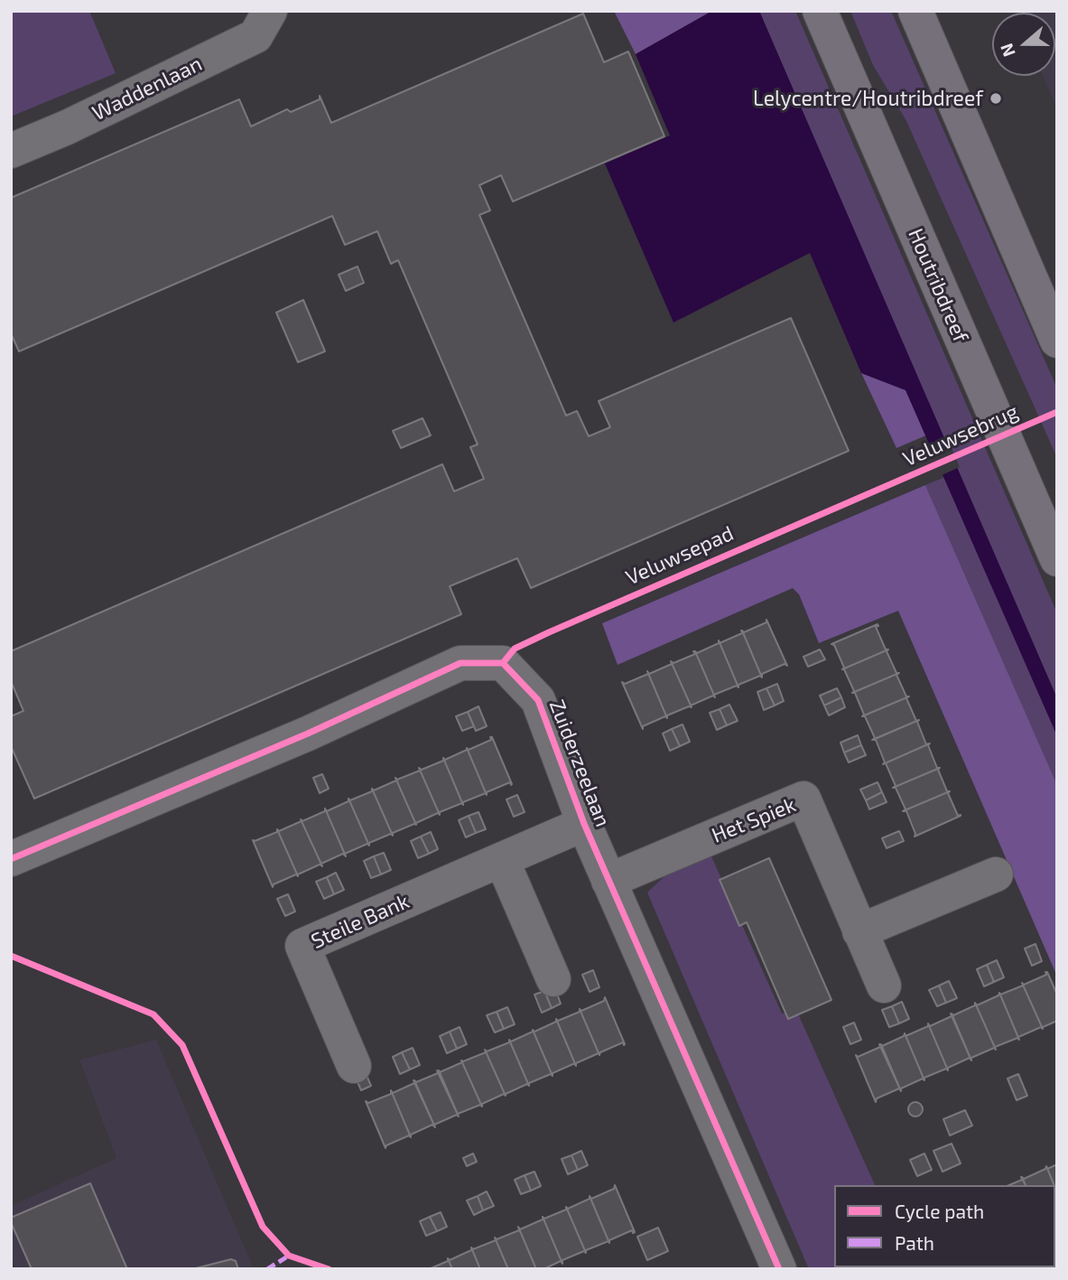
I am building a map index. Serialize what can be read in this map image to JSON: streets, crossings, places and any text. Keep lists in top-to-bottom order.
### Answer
{
  "streets": {
    "main road": ["Houtribdreef"],
    "street": [
      "Waddenlaan",
      "Zuiderzeelaan",
      "Het Spiek",
      "Steile Bank"
    ],
    "cycle path": ["Veluwsebrug"]
  },
  "crossings": [
    ["Zuiderzeelaan", "Het Spiek"],
    ["Zuiderzeelaan", "Steile Bank"]
  ],
  "places": ["Lelycentre/Houtribdreef"],
  "legend": ["Cycle path", "Path"],
  "north": "left"
}
